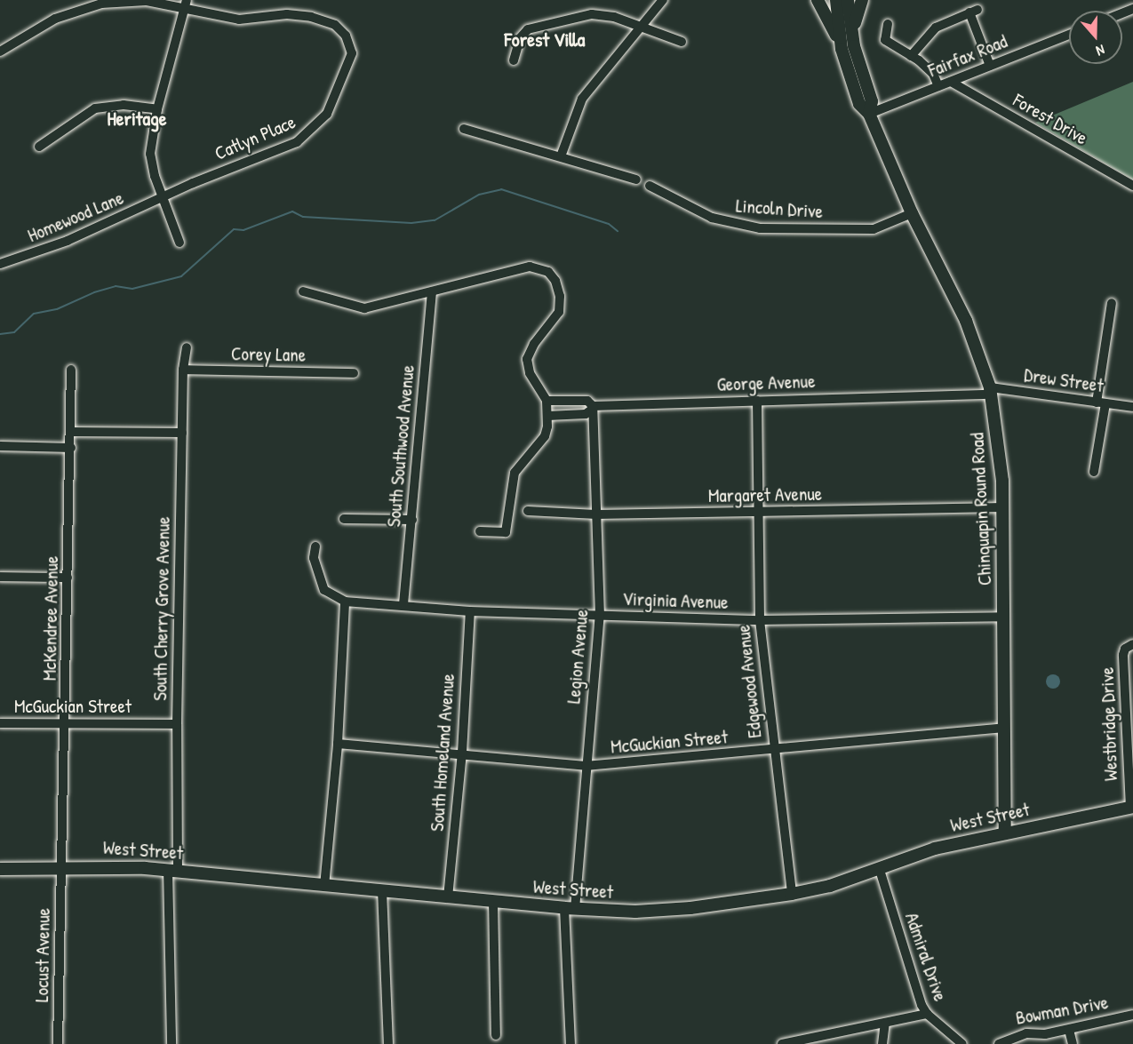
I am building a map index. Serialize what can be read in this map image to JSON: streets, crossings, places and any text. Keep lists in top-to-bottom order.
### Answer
{
  "streets": {
    "main road": ["Chinquapin Round Road", "West Street"],
    "street": [
      "Fairfax Road",
      "Forest Drive",
      "Catlyn Place",
      "Lincoln Drive",
      "Homewood Lane",
      "Corey Lane",
      "Drew Street",
      "George Avenue",
      "South Southwood Avenue",
      "Margaret Avenue",
      "Virginia Avenue",
      "South Cherry Grove Avenue",
      "McKendree Avenue",
      "Legion Avenue",
      "Edgewood Avenue",
      "McGuckian Street",
      "Westbridge Drive",
      "South Homeland Avenue",
      "Locust Avenue",
      "Admiral Drive",
      "Bowman Drive"
    ]
  },
  "crossings": [
    ["Fairfax Road", "Forest Drive"],
    ["Fairfax Road", "Chinquapin Round Road"],
    ["Catlyn Place", "Homewood Lane"],
    ["Lincoln Drive", "Chinquapin Round Road"],
    ["Corey Lane", "South Cherry Grove Avenue"],
    ["Drew Street", "George Avenue"],
    ["Drew Street", "Chinquapin Round Road"],
    ["George Avenue", "Chinquapin Round Road"],
    ["George Avenue", "Legion Avenue"],
    ["George Avenue", "Edgewood Avenue"],
    ["South Southwood Avenue", "Virginia Avenue"],
    ["Margaret Avenue", "Chinquapin Round Road"],
    ["Margaret Avenue", "Legion Avenue"],
    ["Margaret Avenue", "Edgewood Avenue"],
    ["Chinquapin Round Road", "Virginia Avenue"],
    ["Chinquapin Round Road", "McGuckian Street"],
    ["Chinquapin Round Road", "West Street"],
    ["Virginia Avenue", "Legion Avenue"],
    ["Virginia Avenue", "Edgewood Avenue"],
    ["Virginia Avenue", "South Homeland Avenue"],
    ["South Cherry Grove Avenue", "McGuckian Street"],
    ["South Cherry Grove Avenue", "West Street"],
    ["McKendree Avenue", "McGuckian Street"],
    ["McKendree Avenue", "West Street"],
    ["McKendree Avenue", "Locust Avenue"],
    ["Legion Avenue", "McGuckian Street"],
    ["Legion Avenue", "West Street"],
    ["Edgewood Avenue", "McGuckian Street"],
    ["Edgewood Avenue", "West Street"],
    ["McGuckian Street", "South Homeland Avenue"],
    ["Westbridge Drive", "West Street"],
    ["South Homeland Avenue", "West Street"],
    ["West Street", "Locust Avenue"],
    ["West Street", "Admiral Drive"]
  ],
  "districts": ["Forest Villa", "Heritage"],
  "north": "bottom"
}
